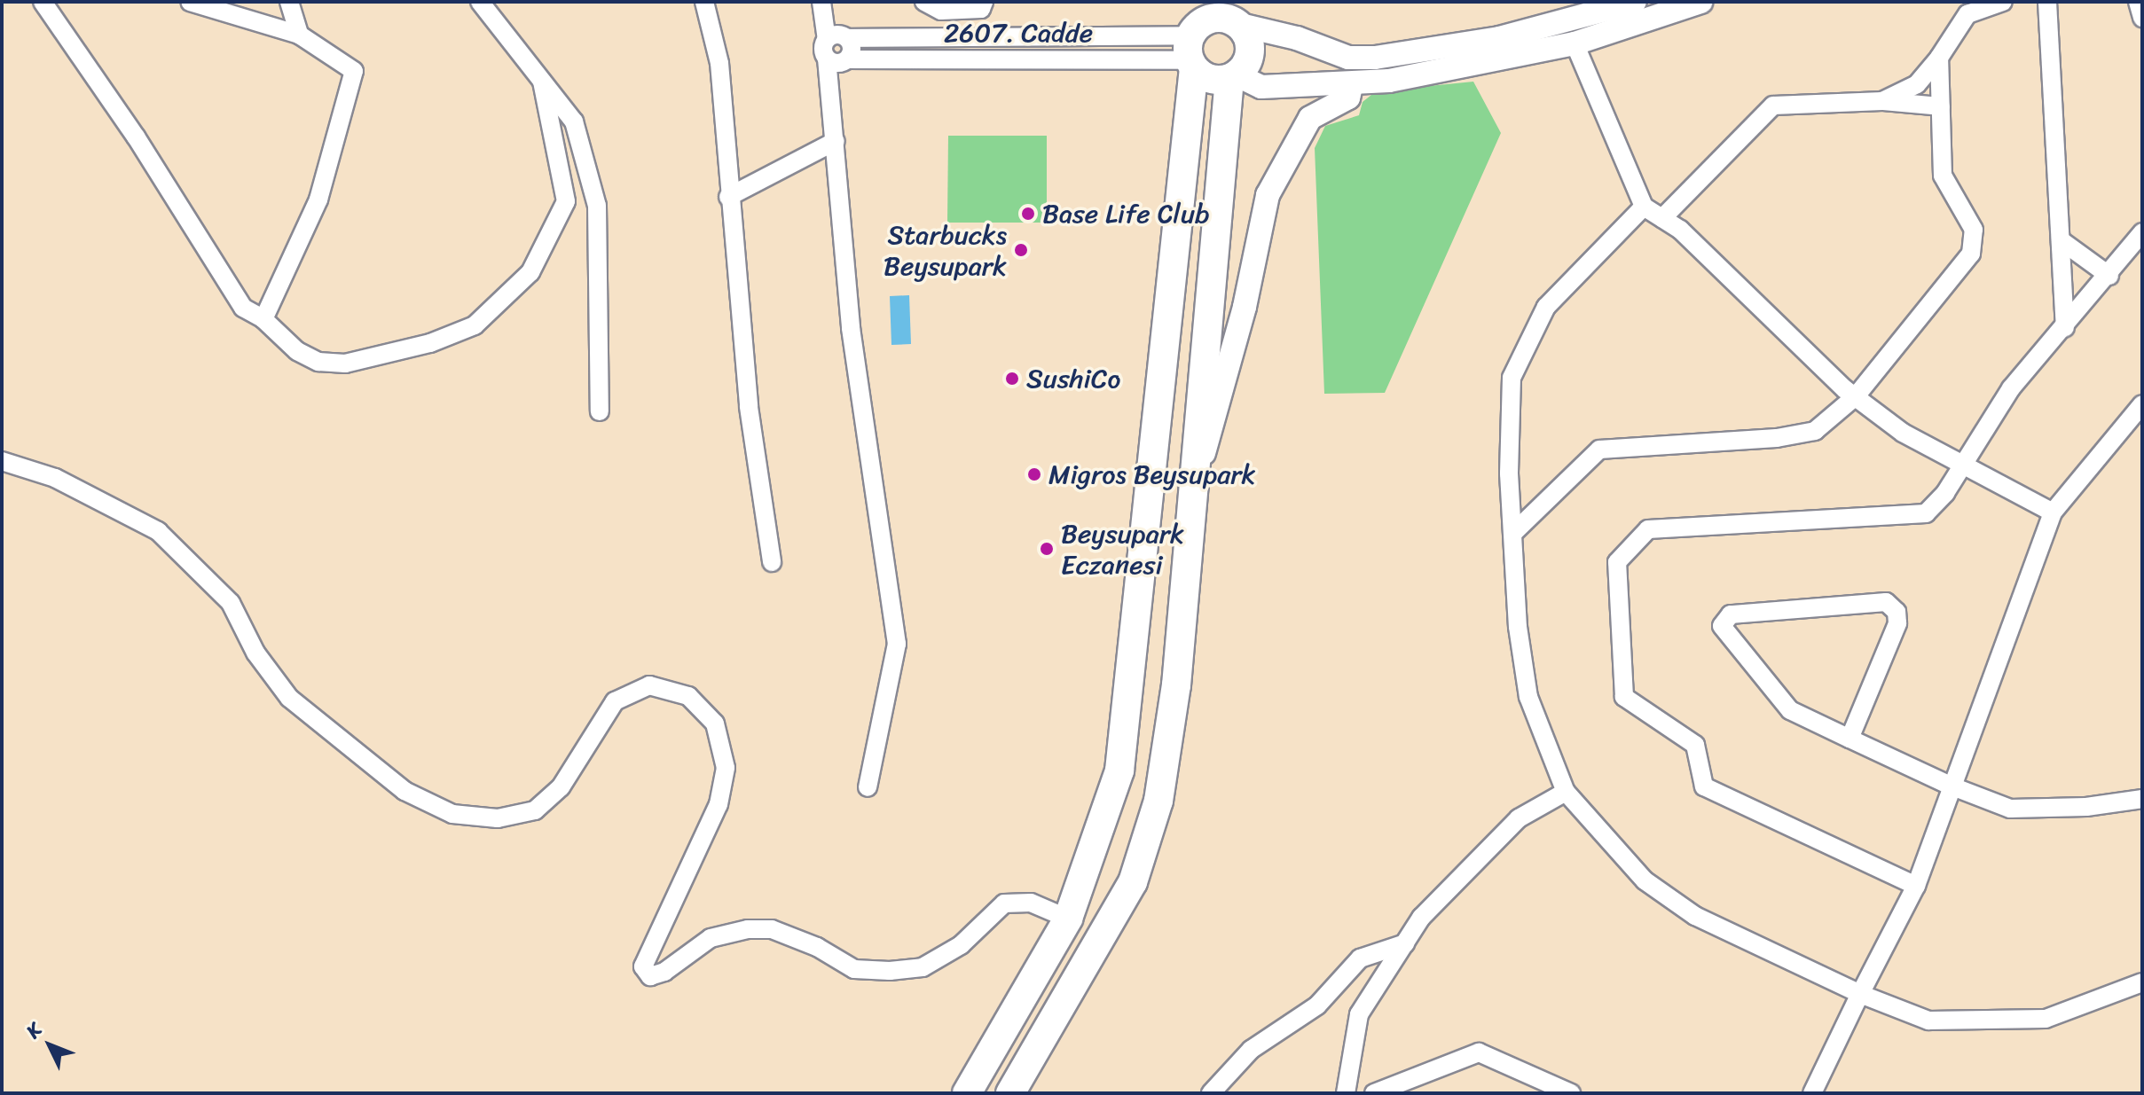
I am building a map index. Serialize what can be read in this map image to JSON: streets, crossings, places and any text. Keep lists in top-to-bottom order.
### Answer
{
  "streets": {
    "street": ["2607. Cadde"]
  },
  "places": [
    "Base Life Club",
    "Starbucks Beysupark",
    "SushiCo",
    "Migros Beysupark",
    "Beysupark Eczanesi"
  ],
  "north": "top left"
}
